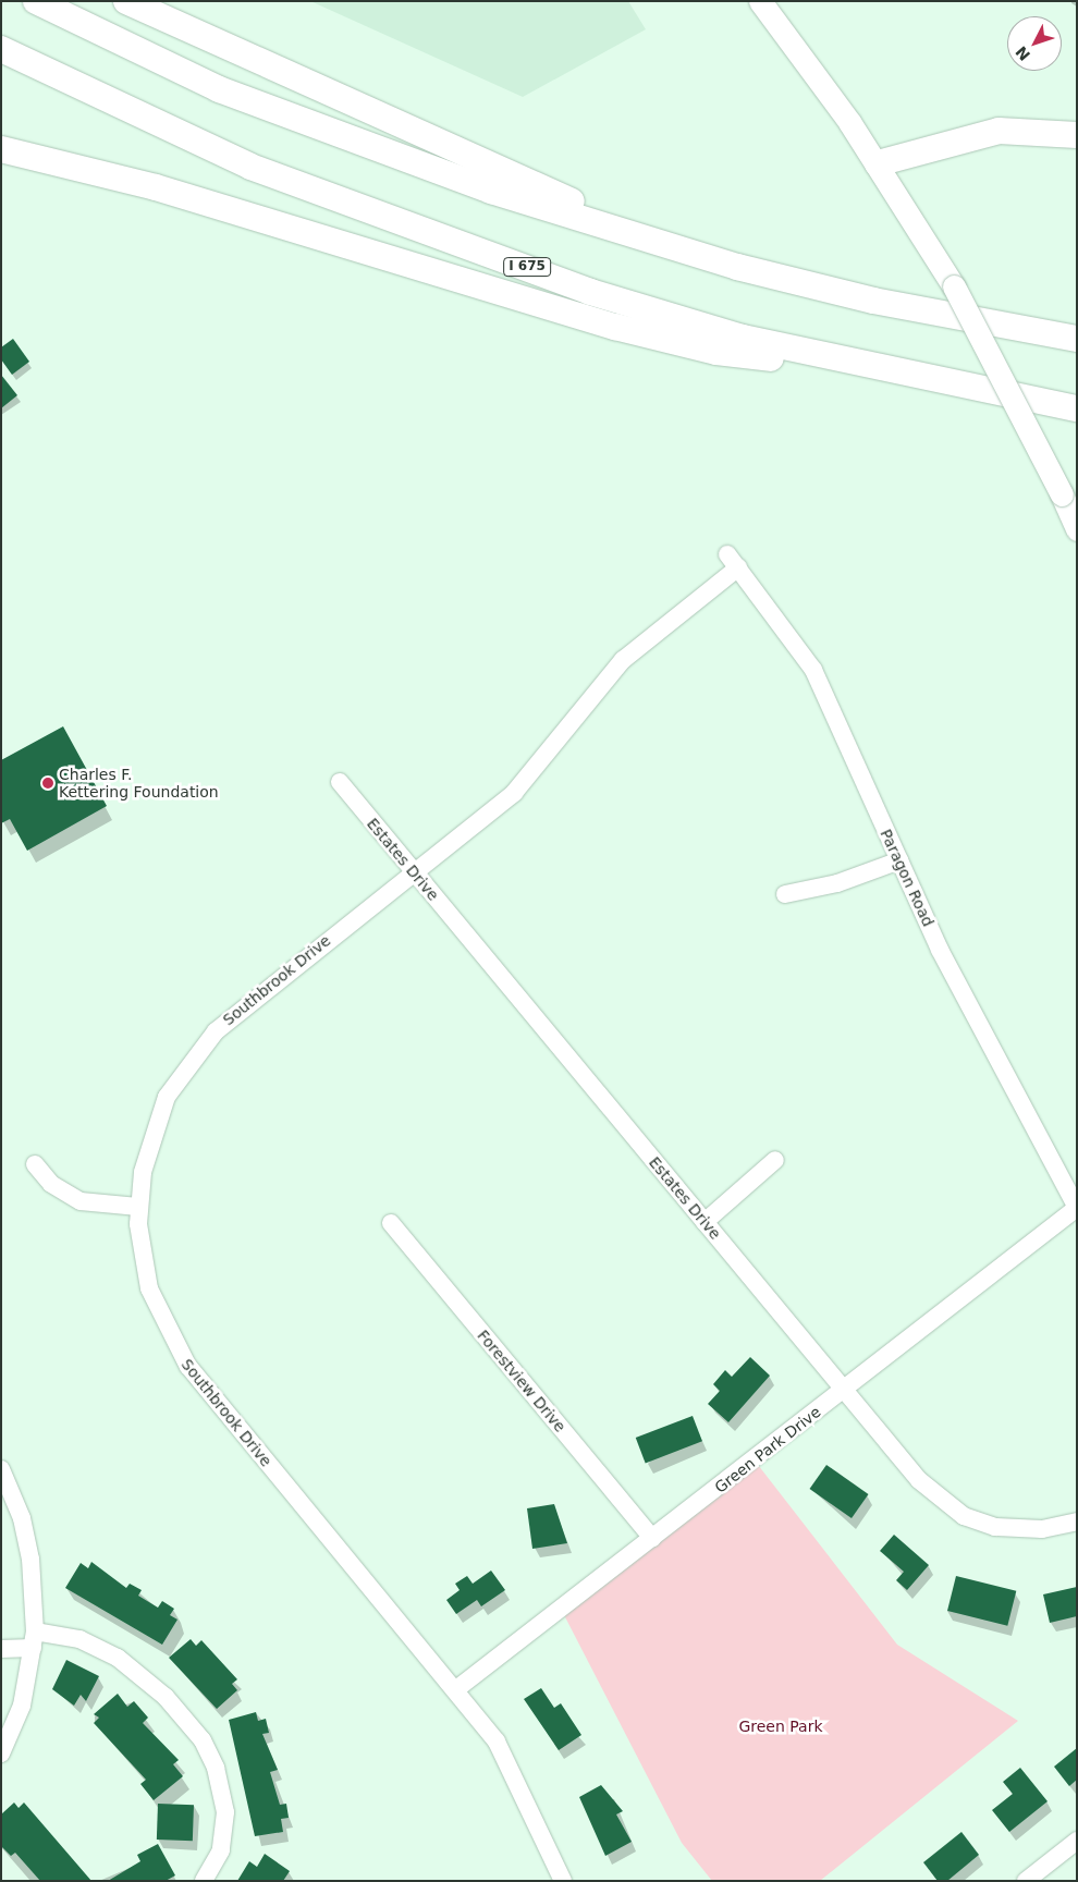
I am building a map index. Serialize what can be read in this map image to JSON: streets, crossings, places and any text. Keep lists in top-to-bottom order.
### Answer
{
  "streets": {
    "highway": ["I 675"],
    "street": [
      "Estates Drive",
      "Paragon Road",
      "Southbrook Drive",
      "Forestview Drive",
      "Green Park Drive"
    ]
  },
  "crossings": [
    ["Estates Drive", "Southbrook Drive"],
    ["Estates Drive", "Green Park Drive"],
    ["Paragon Road", "Southbrook Drive"],
    ["Paragon Road", "Green Park Drive"],
    ["Southbrook Drive", "Green Park Drive"],
    ["Forestview Drive", "Green Park Drive"]
  ],
  "parks": ["Green Park"],
  "places": ["Charles F. Kettering Foundation"],
  "north": "bottom left"
}
